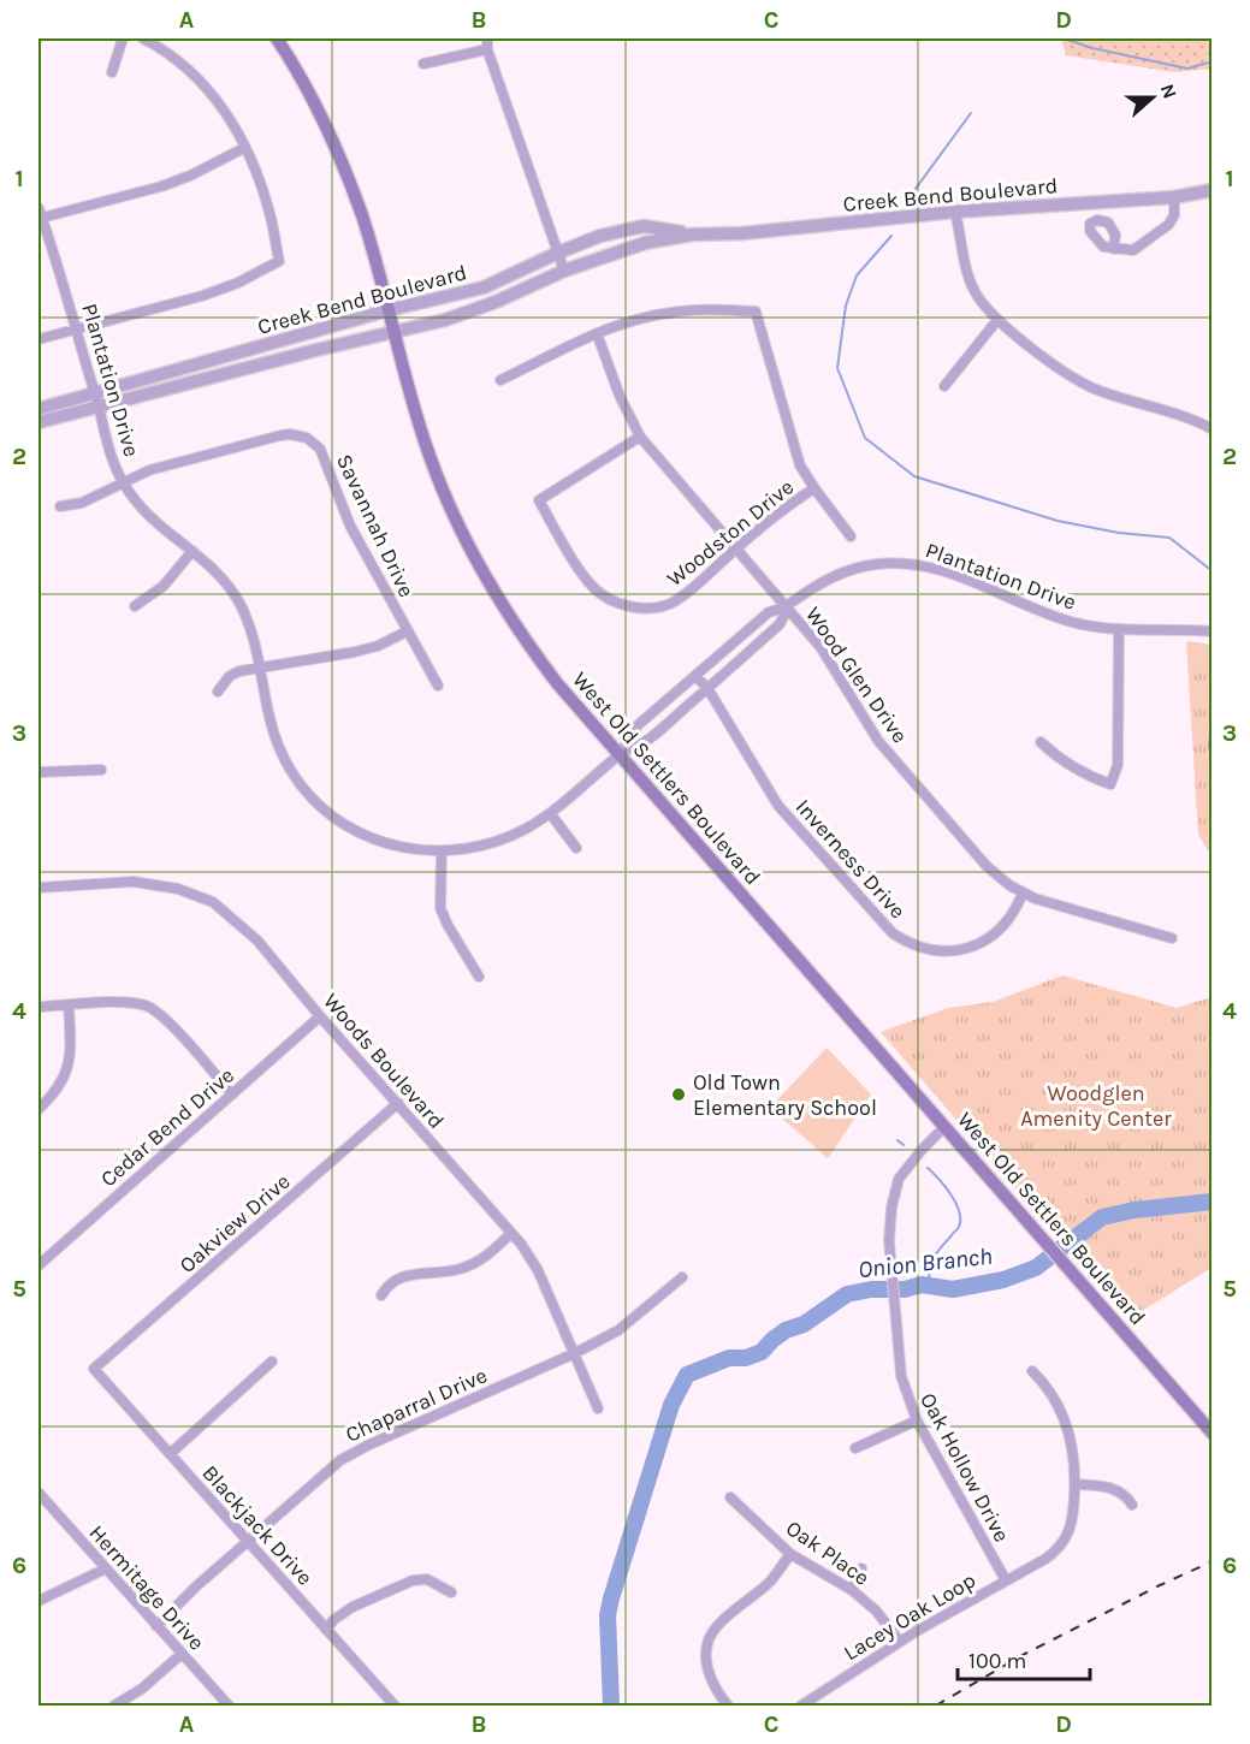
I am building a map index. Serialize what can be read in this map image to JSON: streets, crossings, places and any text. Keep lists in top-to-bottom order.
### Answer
{
  "streets": {
    "main road": ["West Old Settlers Boulevard"],
    "street": [
      "Creek Bend Boulevard",
      "Plantation Drive",
      "Savannah Drive",
      "Woodston Drive",
      "Wood Glen Drive",
      "Inverness Drive",
      "Woods Boulevard",
      "Cedar Bend Drive",
      "Oakview Drive",
      "Chaparral Drive",
      "Oak Hollow Drive",
      "Blackjack Drive",
      "Oak Place",
      "Hermitage Drive",
      "Lacey Oak Loop"
    ]
  },
  "crossings": [
    ["Creek Bend Boulevard", "Plantation Drive"],
    ["Creek Bend Boulevard", "West Old Settlers Boulevard"],
    ["Plantation Drive", "Savannah Drive"],
    ["Plantation Drive", "Wood Glen Drive"],
    ["Plantation Drive", "West Old Settlers Boulevard"],
    ["Plantation Drive", "Inverness Drive"],
    ["Woodston Drive", "Wood Glen Drive"],
    ["Wood Glen Drive", "Inverness Drive"],
    ["West Old Settlers Boulevard", "Oak Hollow Drive"],
    ["Woods Boulevard", "Cedar Bend Drive"],
    ["Woods Boulevard", "Oakview Drive"],
    ["Woods Boulevard", "Chaparral Drive"],
    ["Oakview Drive", "Blackjack Drive"],
    ["Chaparral Drive", "Blackjack Drive"],
    ["Chaparral Drive", "Hermitage Drive"],
    ["Oak Hollow Drive", "Lacey Oak Loop"],
    ["Oak Place", "Lacey Oak Loop"]
  ],
  "water": ["Onion Branch"],
  "parks": ["Woodglen Amenity Center"],
  "places": ["Old Town Elementary School"],
  "scale_bar": "100 m",
  "north": "right",
  "grid": {
    "columns": [
      "A",
      "B",
      "C",
      "D"
    ],
    "rows": [
      "1",
      "2",
      "3",
      "4",
      "5",
      "6"
    ]
  }
}
